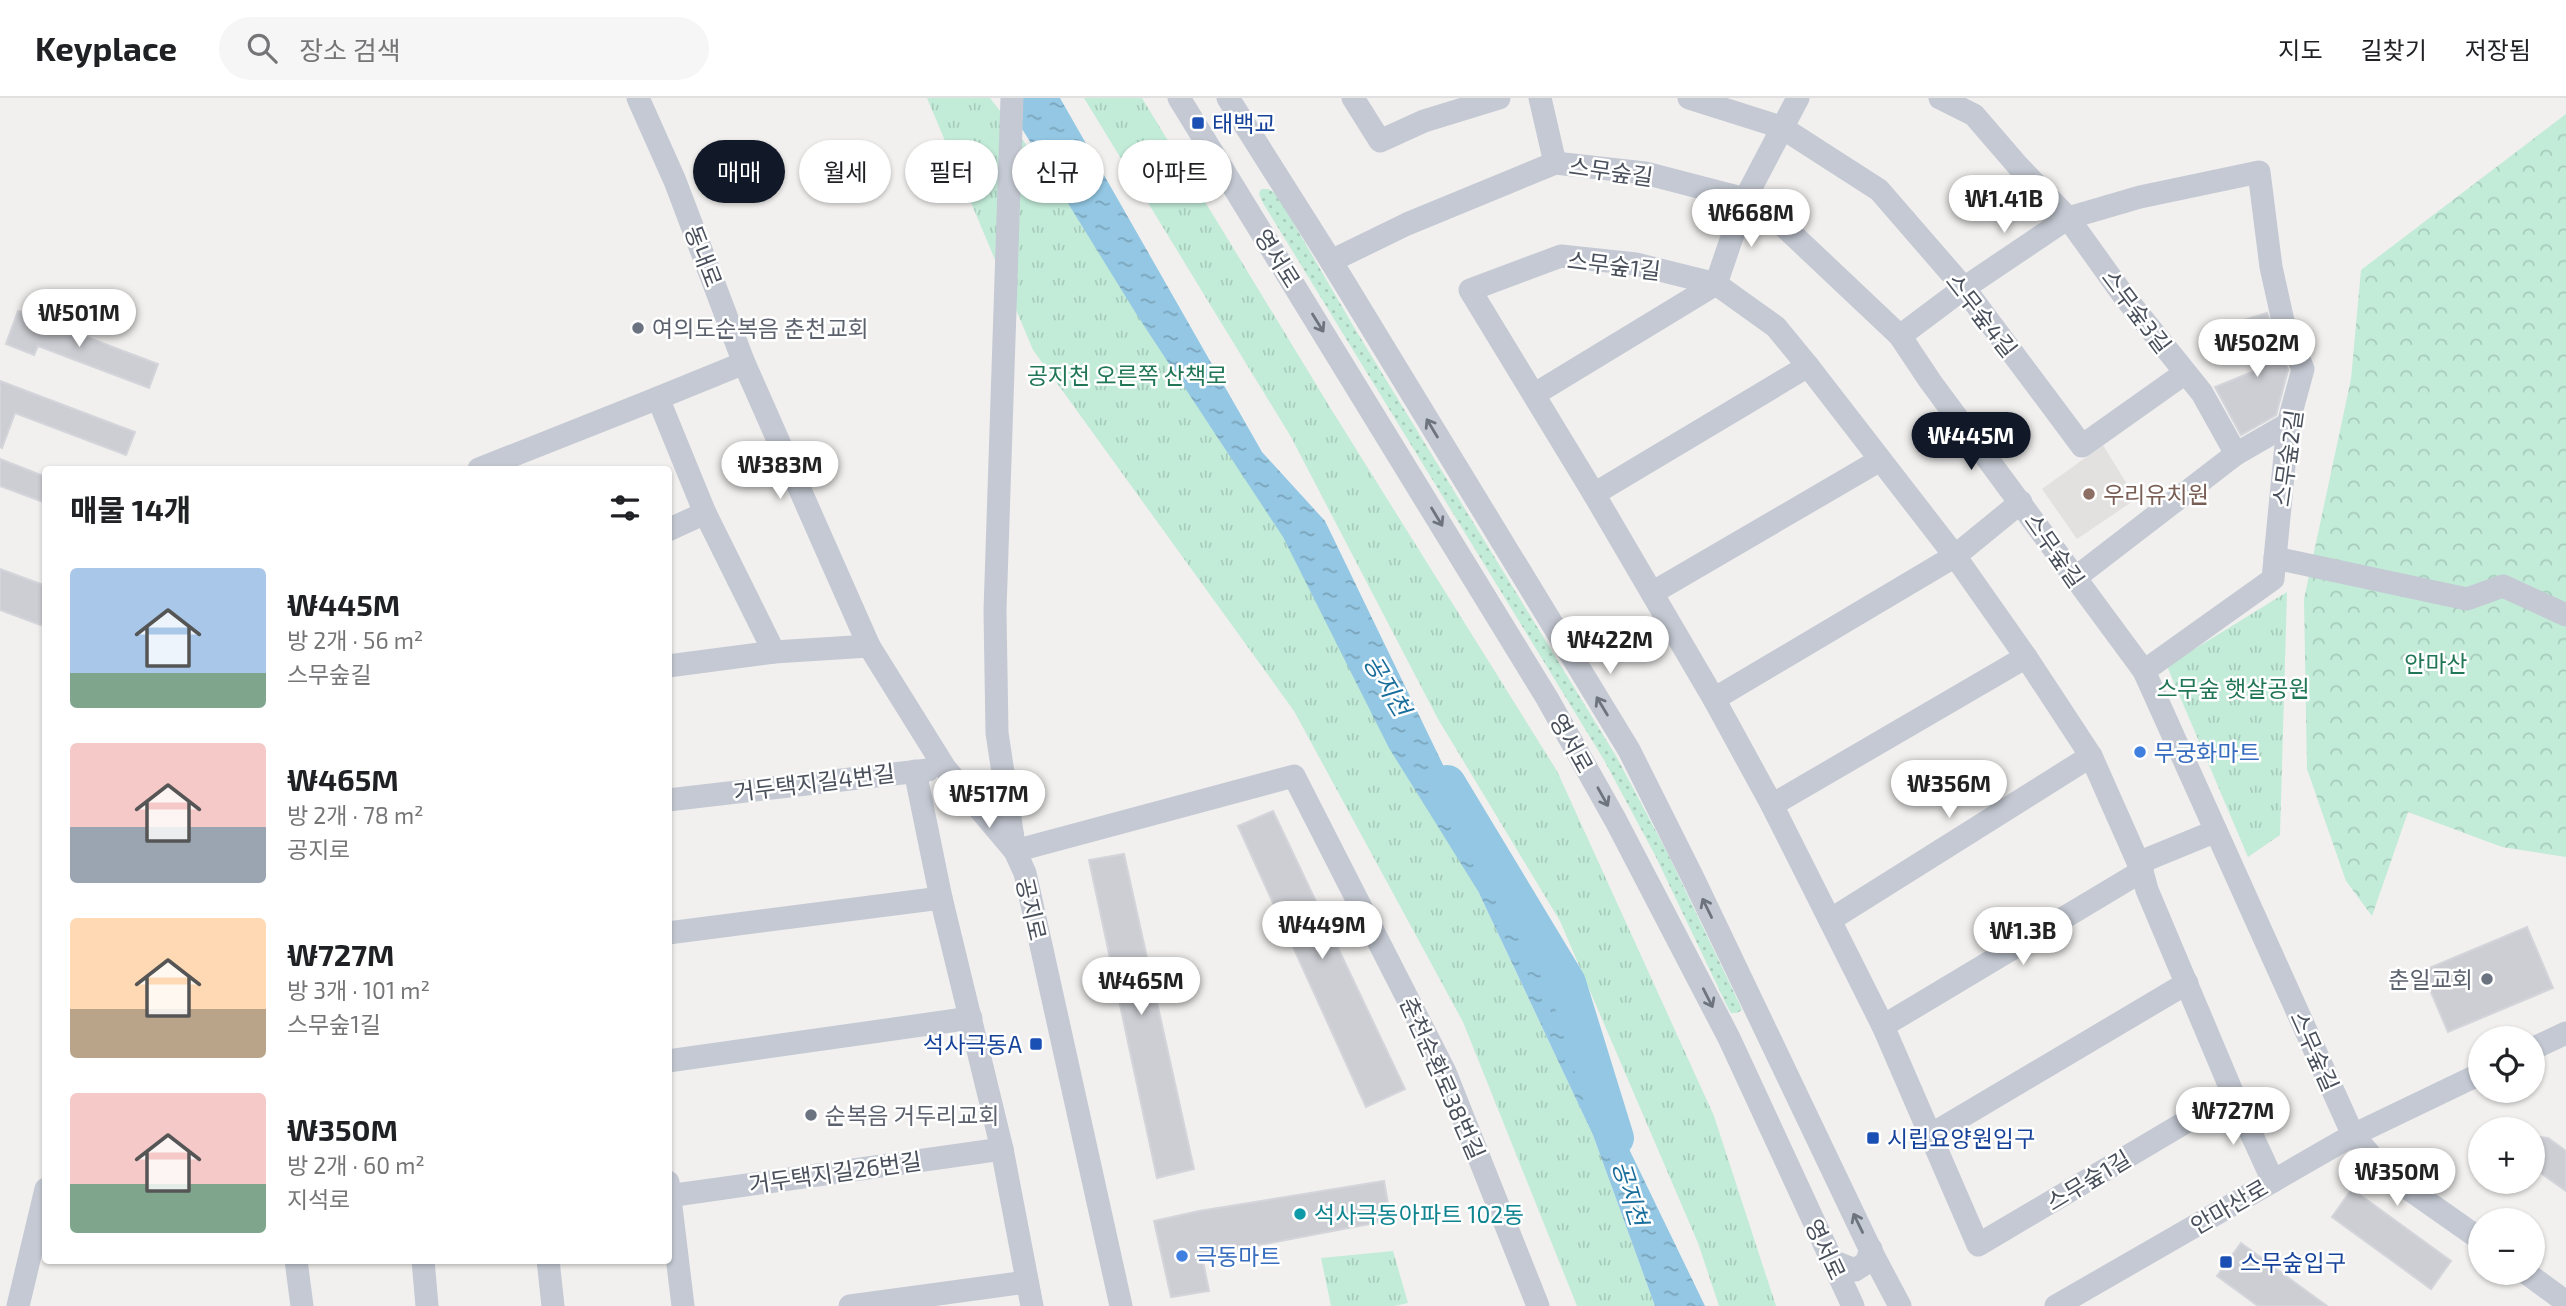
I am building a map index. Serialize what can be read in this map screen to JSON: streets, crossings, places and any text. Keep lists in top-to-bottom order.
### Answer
{
  "streets": {
    "street": [
      "스무숲길",
      "동내로",
      "영서로",
      "스무숲1길",
      "스무숲3길",
      "스무숲4길",
      "스무숲2길",
      "거두택지길4번길",
      "공지로",
      "춘천순환로38번길",
      "거두택지길26번길",
      "안마산로"
    ]
  },
  "crossings": [
    ["스무숲길", "영서로"],
    ["스무숲길", "스무숲2길"],
    ["스무숲길", "안마산로"],
    ["동내로", "공지로"],
    ["동내로", "춘천순환로38번길"],
    ["스무숲3길", "스무숲4길"],
    ["스무숲3길", "스무숲2길"],
    ["거두택지길4번길", "거두택지길26번길"],
    ["공지로", "춘천순환로38번길"]
  ],
  "water": ["공지천"],
  "parks": ["공지천 오른쪽 산책로", "안마산", "스무숲 햇살공원"],
  "places": {
    "transit": [
      "태백교",
      "석사극동A",
      "시립요양원입구",
      "스무숲입구"
    ],
    "other": [
      "여의도순복음 춘천교회",
      "우리유치원",
      "무궁화마트",
      "춘일교회",
      "순복음 거두리교회",
      "석사극동아파트 102동",
      "극동마트"
    ]
  },
  "page": {
    "header": "Keyplace",
    "search": "장소 검색",
    "nav": ["지도", "길찾기", "저장됨"],
    "chip": [
      "매매",
      "월세",
      "필터",
      "신규",
      "아파트"
    ],
    "price": [
      "₩1.41B",
      "₩668M",
      "₩501M",
      "₩502M",
      "₩445M",
      "₩383M",
      "₩422M",
      "₩356M",
      "₩517M",
      "₩449M",
      "₩1.3B",
      "₩465M",
      "₩727M",
      "₩350M"
    ],
    "heading": "매물 14개",
    "list": [
      {
        "name": "₩445M",
        "note": "방 2개 · 56 m² · 스무숲길"
      },
      {
        "name": "₩465M",
        "note": "방 2개 · 78 m² · 공지로"
      },
      {
        "name": "₩727M",
        "note": "방 3개 · 101 m² · 스무숲1길"
      },
      {
        "name": "₩350M",
        "note": "방 2개 · 60 m² · 지석로"
      }
    ],
    "map_buttons": ["+", "−"]
  }
}
